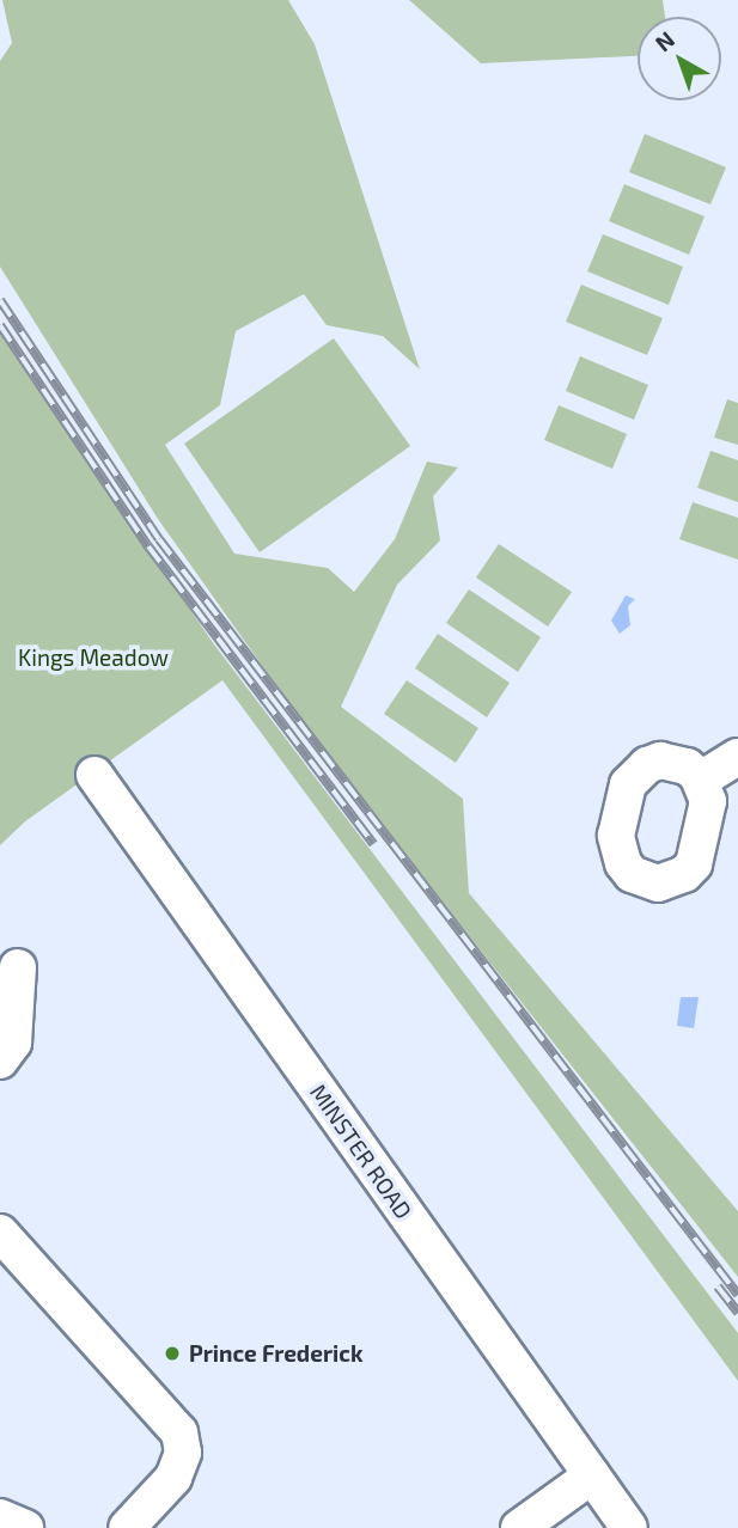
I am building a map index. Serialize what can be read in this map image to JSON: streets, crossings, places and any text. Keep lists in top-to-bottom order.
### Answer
{
  "streets": {
    "street": ["MINSTER ROAD"]
  },
  "parks": ["Kings Meadow"],
  "places": ["Prince Frederick"],
  "north": "top left"
}
